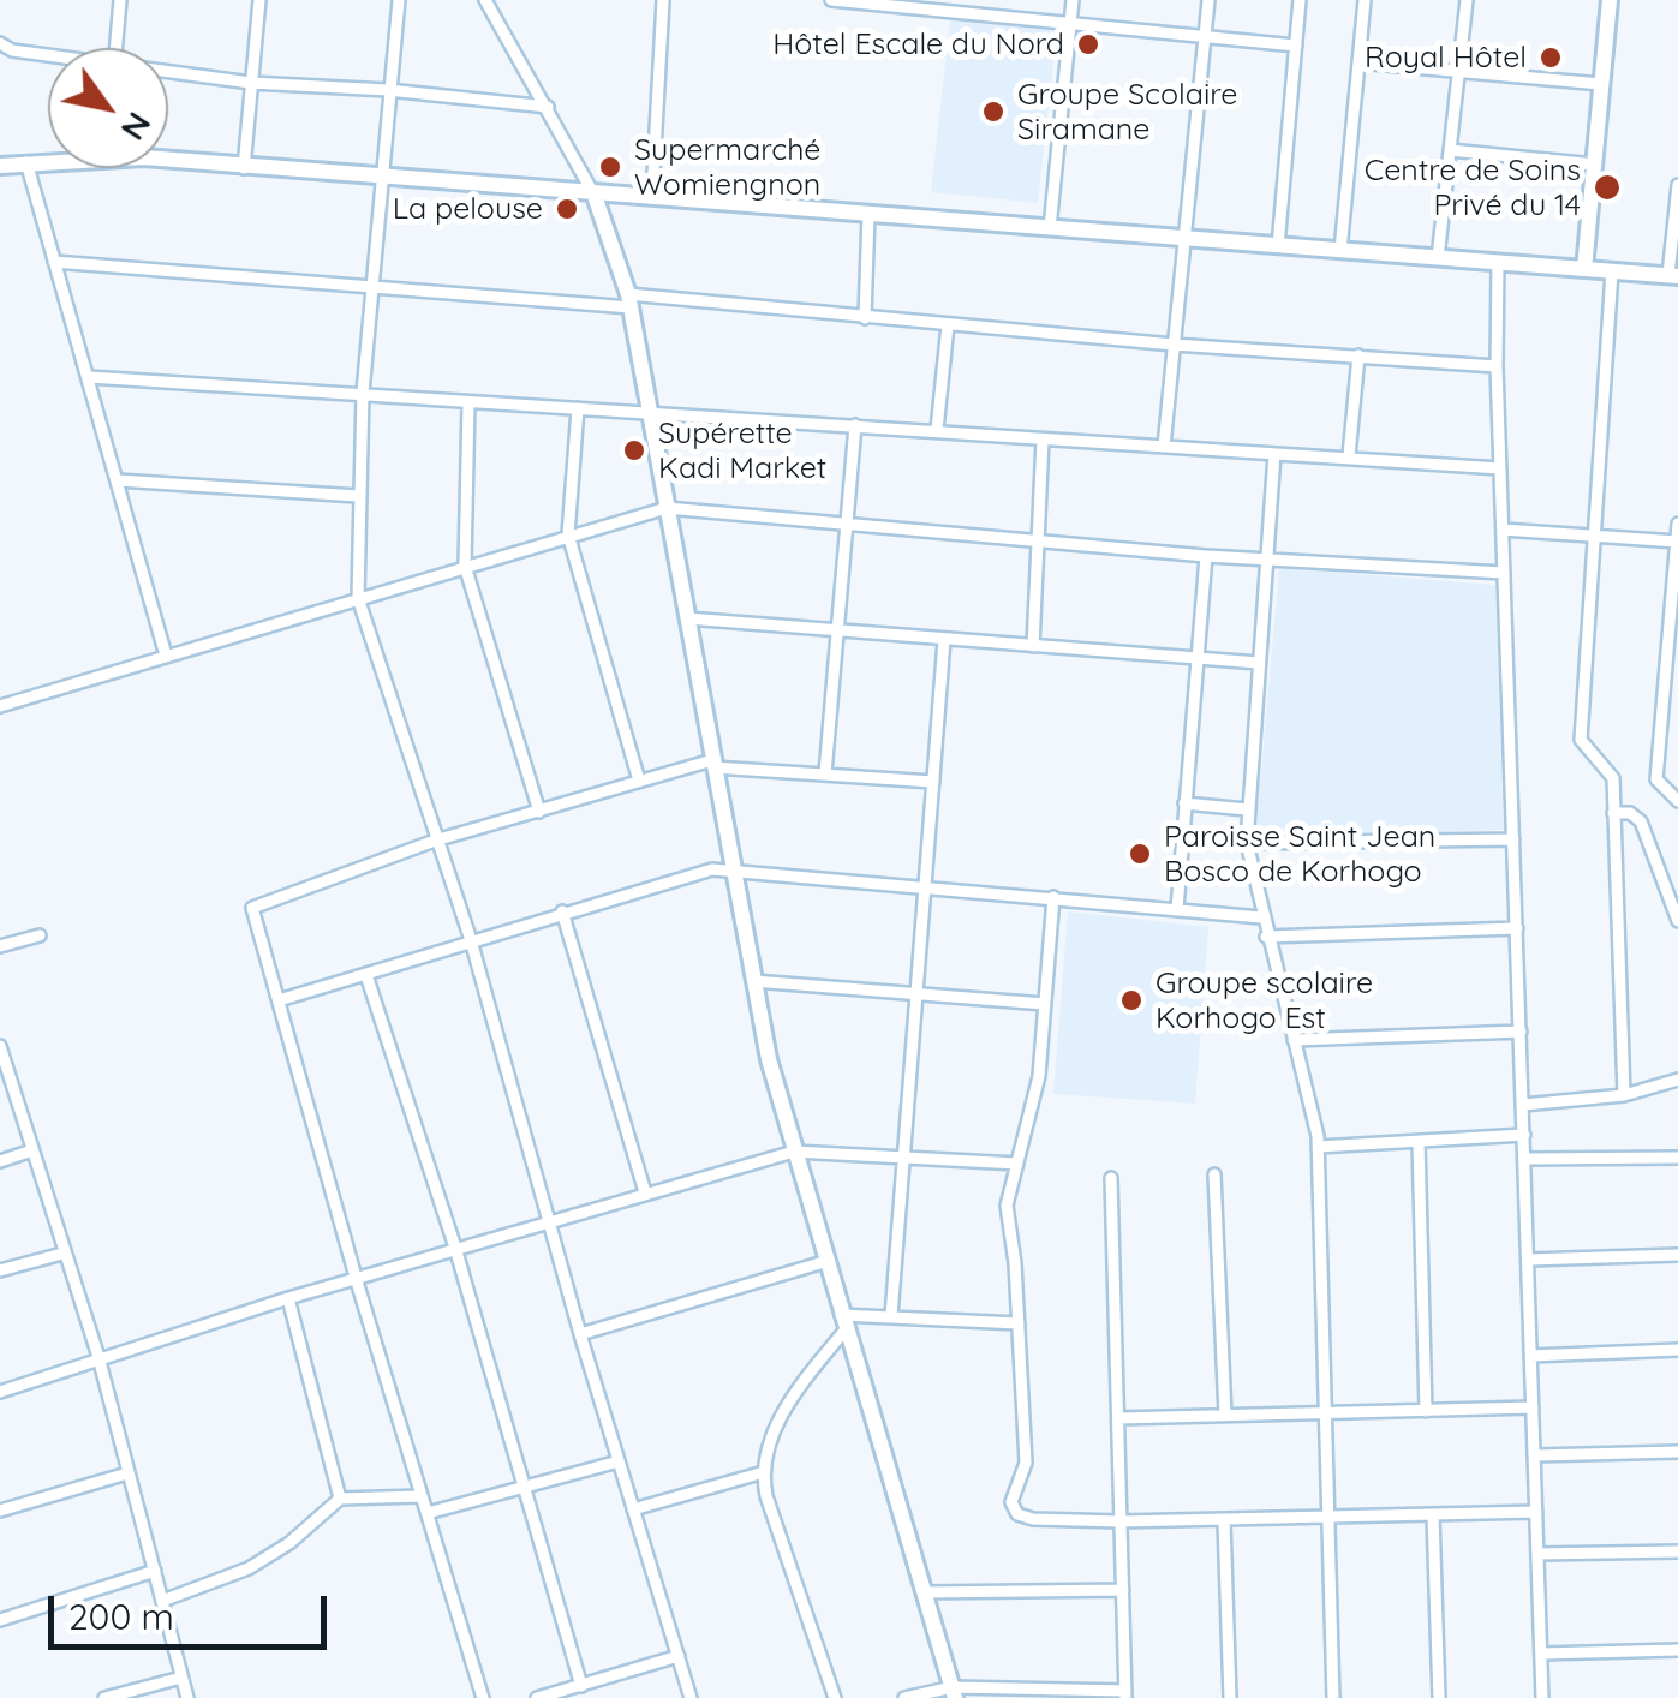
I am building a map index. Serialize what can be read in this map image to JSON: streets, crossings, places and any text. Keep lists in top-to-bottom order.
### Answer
{
  "places": [
    "Hôtel Escale du Nord",
    "Royal Hôtel",
    "Groupe Scolaire Siramane",
    "Supermarché Womiengnon",
    "Centre de Soins Privé du 14",
    "La pelouse",
    "Supérette Kadi Market",
    "Paroisse Saint Jean Bosco de Korhogo",
    "Groupe scolaire Korhogo Est"
  ],
  "scale_bar": "200 m",
  "north": "bottom right"
}
